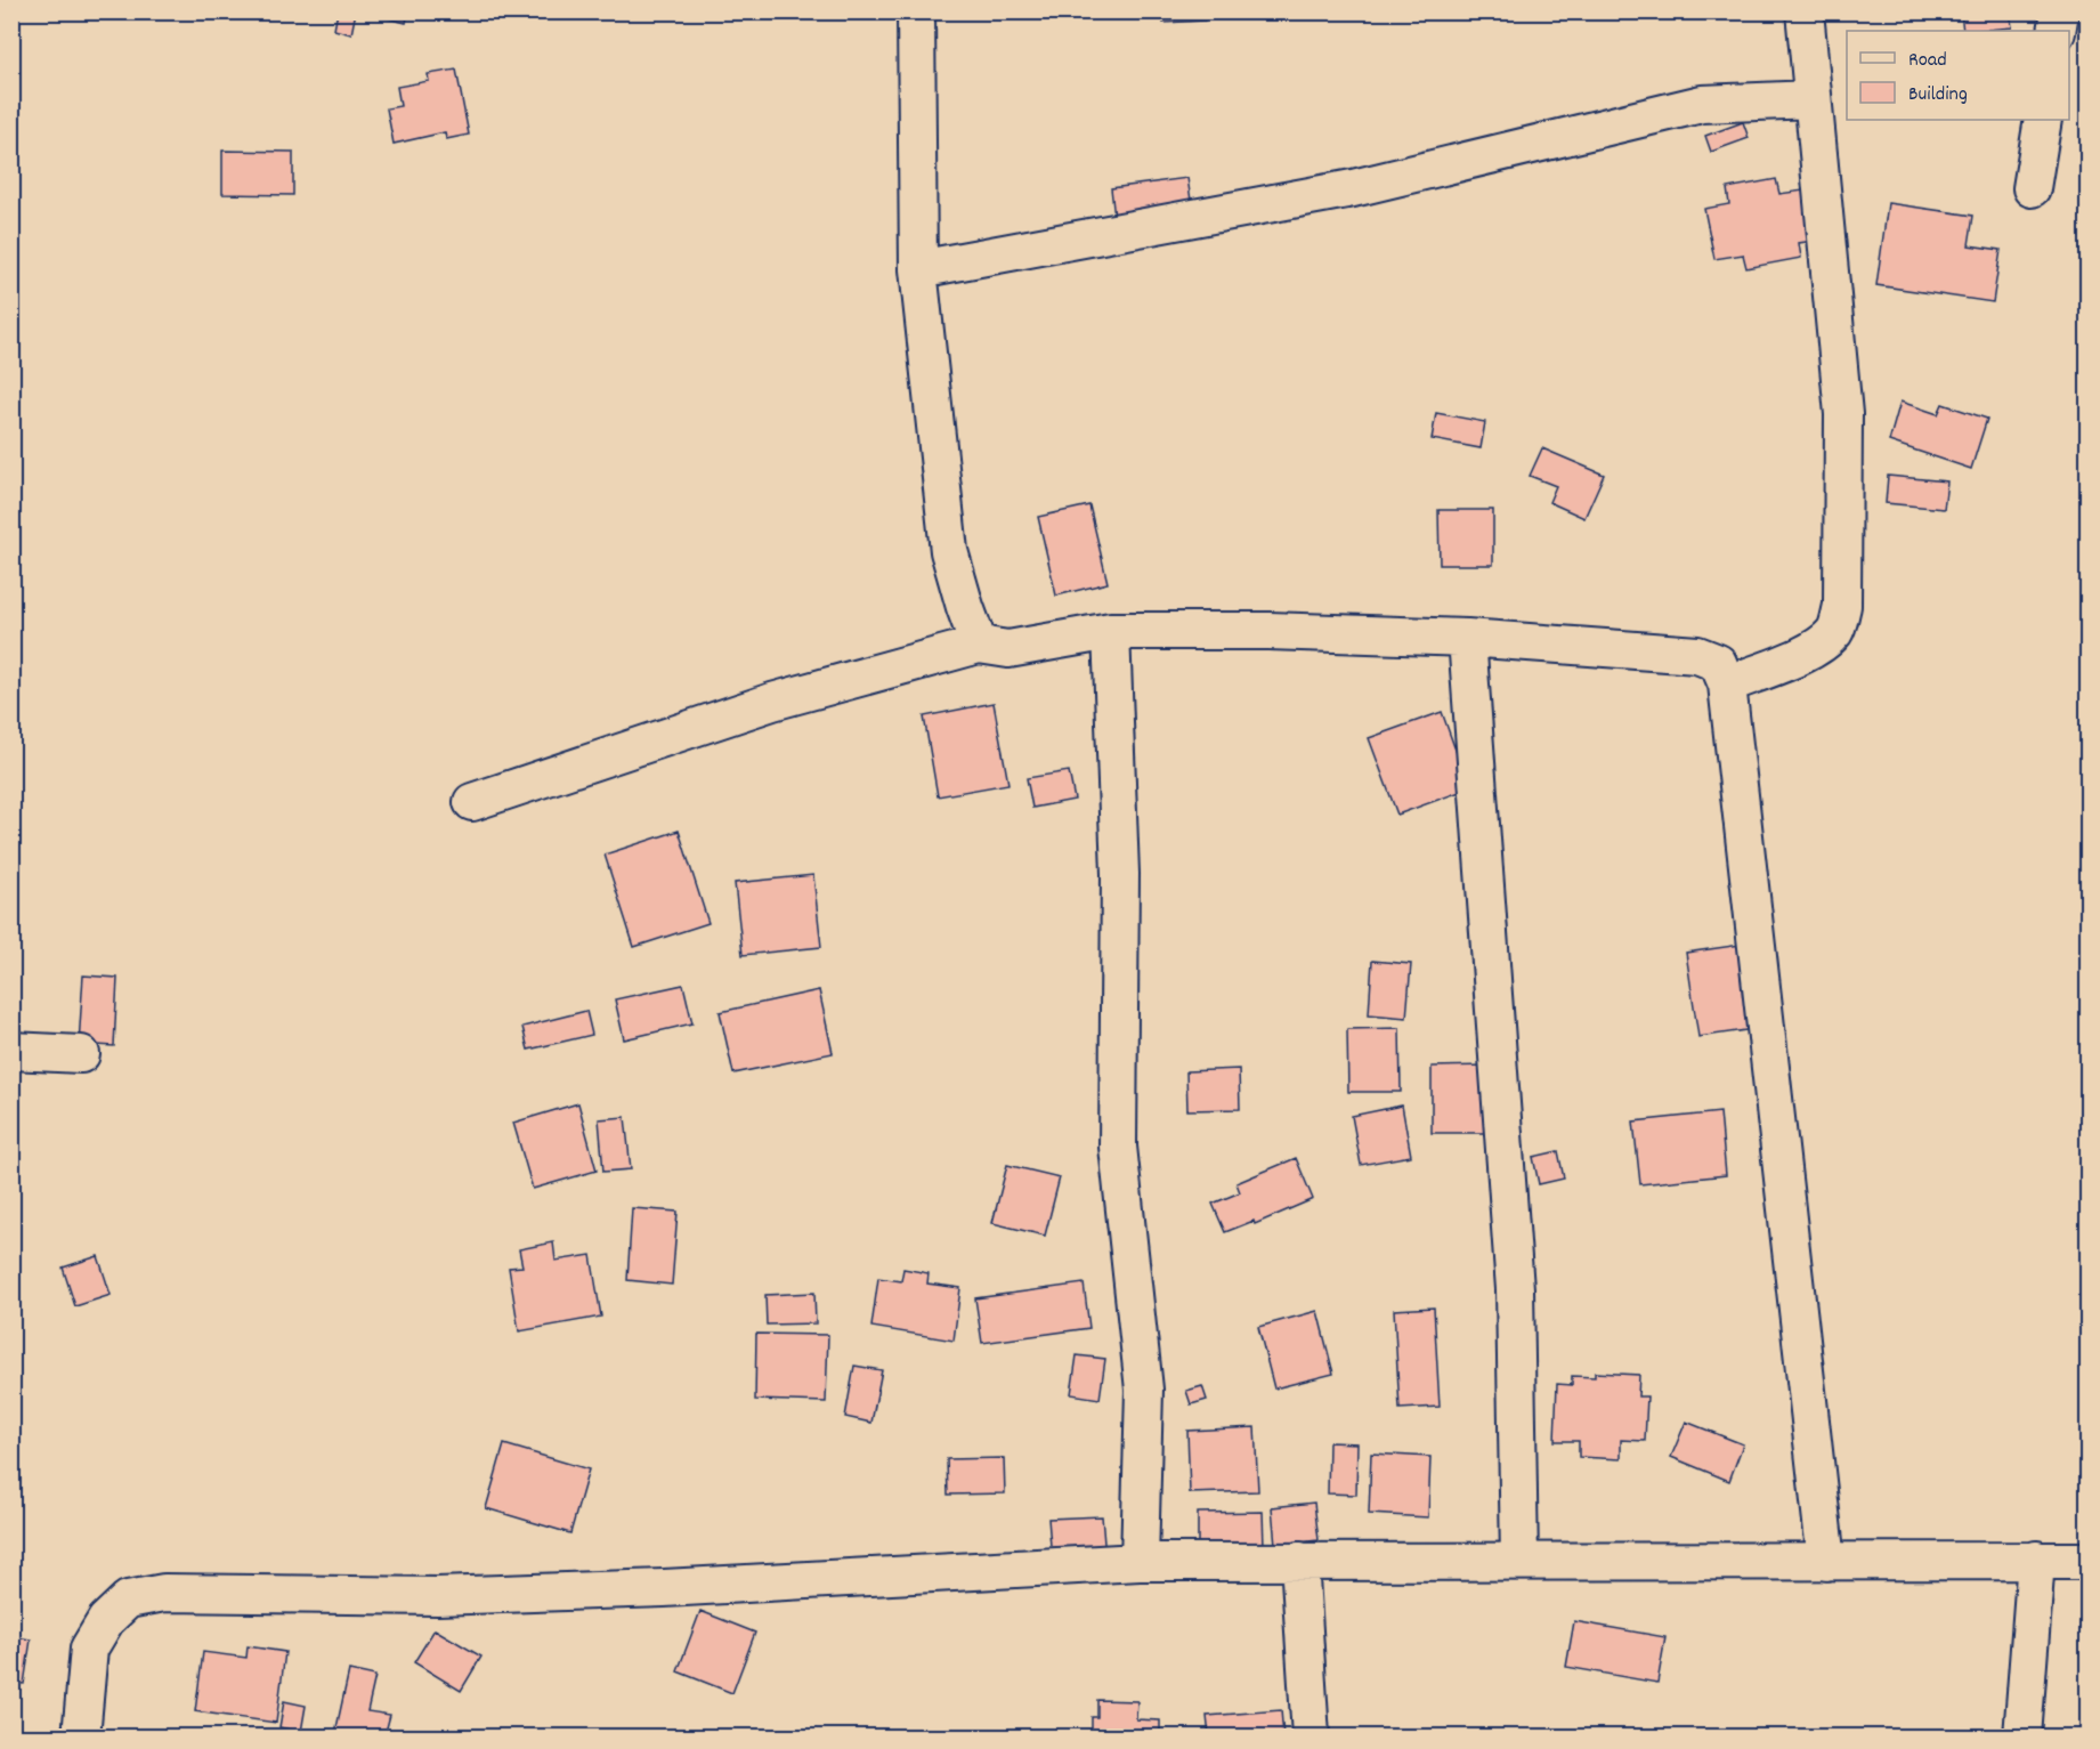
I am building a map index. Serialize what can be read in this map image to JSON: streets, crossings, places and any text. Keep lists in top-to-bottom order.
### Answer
{
  "legend": ["Road", "Building"]
}
